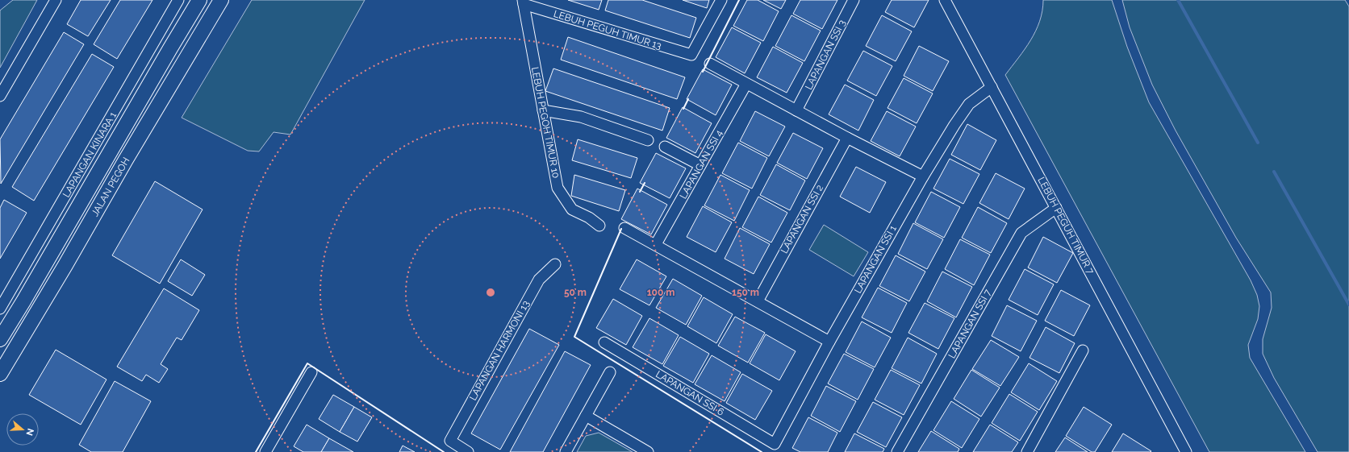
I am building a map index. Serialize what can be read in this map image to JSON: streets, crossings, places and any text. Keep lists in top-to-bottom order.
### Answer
{
  "streets": {
    "street": [
      "LEBUH PEGUH TIMUR 13",
      "LAPANGAN SSI 3",
      "LEBUH PEGOH TIMUR 10",
      "LAPANGAN KINARA 1",
      "LAPANGAN SSI 4",
      "JALAN PEGOH",
      "LAPANGAN SSI 2",
      "LEBUH PEGUH TIMUR 7",
      "LAPANGAN SSI 1",
      "LAPANGAN SSI 7",
      "LAPANGAN HARMONI 13",
      "LAPANGAN SSI 6"
    ]
  },
  "crossings": [
    ["LEBUH PEGUH TIMUR 13", "LEBUH PEGOH TIMUR 10"],
    ["LEBUH PEGUH TIMUR 7", "LAPANGAN SSI 1"],
    ["LEBUH PEGUH TIMUR 7", "LAPANGAN SSI 7"],
    ["LAPANGAN SSI 1", "LAPANGAN SSI 6"]
  ],
  "north": "right",
  "rings": ["50 m", "100 m", "150 m"]
}
